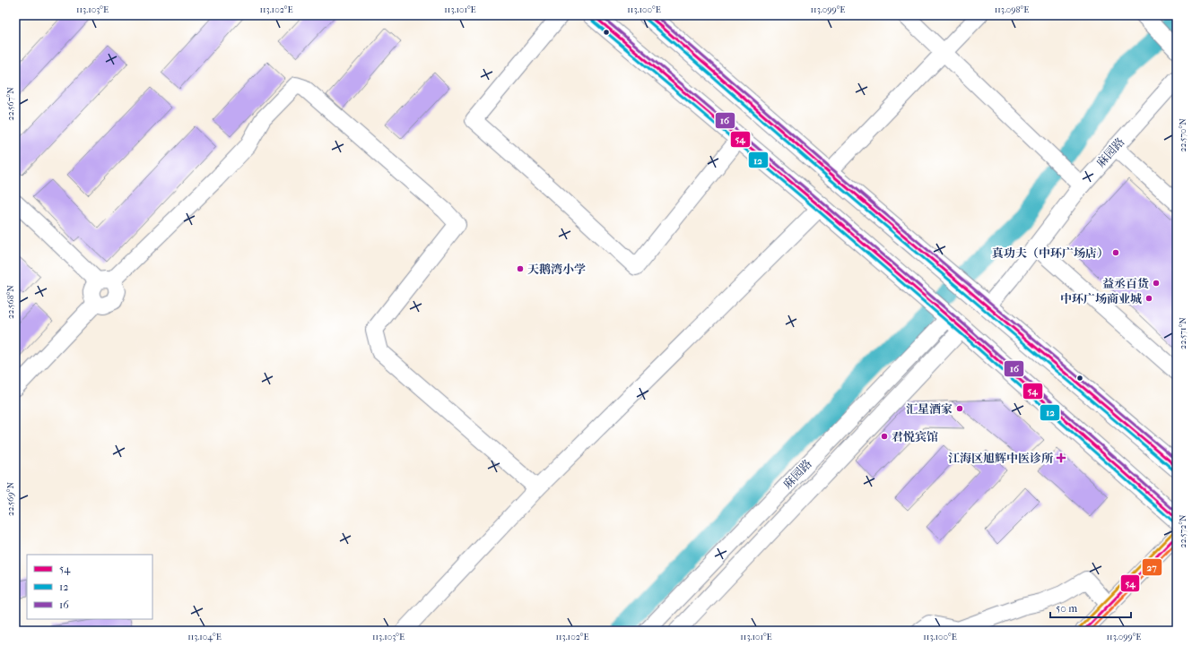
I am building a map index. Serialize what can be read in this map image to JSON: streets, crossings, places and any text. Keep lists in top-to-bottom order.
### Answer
{
  "streets": {
    "street": ["麻园路"]
  },
  "places": {
    "other": [
      "真功夫（中环广场店）",
      "天鹅湾小学",
      "益丞百货",
      "中环广场商业城",
      "汇星酒家",
      "君悦宾馆"
    ],
    "health": ["江海区旭辉中医诊所"]
  },
  "lines": [
    "transit line 54",
    "transit line 16",
    "transit line 12",
    "transit line 27"
  ],
  "legend": ["54", "12", "16"],
  "scale_bar": "50 m",
  "coordinates": [
    "113.103°E",
    "113.102°E",
    "113.101°E",
    "113.100°E",
    "113.099°E",
    "113.098°E",
    "22.567°N",
    "22.570°N",
    "22.568°N",
    "22.571°N",
    "22.569°N",
    "22.572°N",
    "113.104°E"
  ]
}
